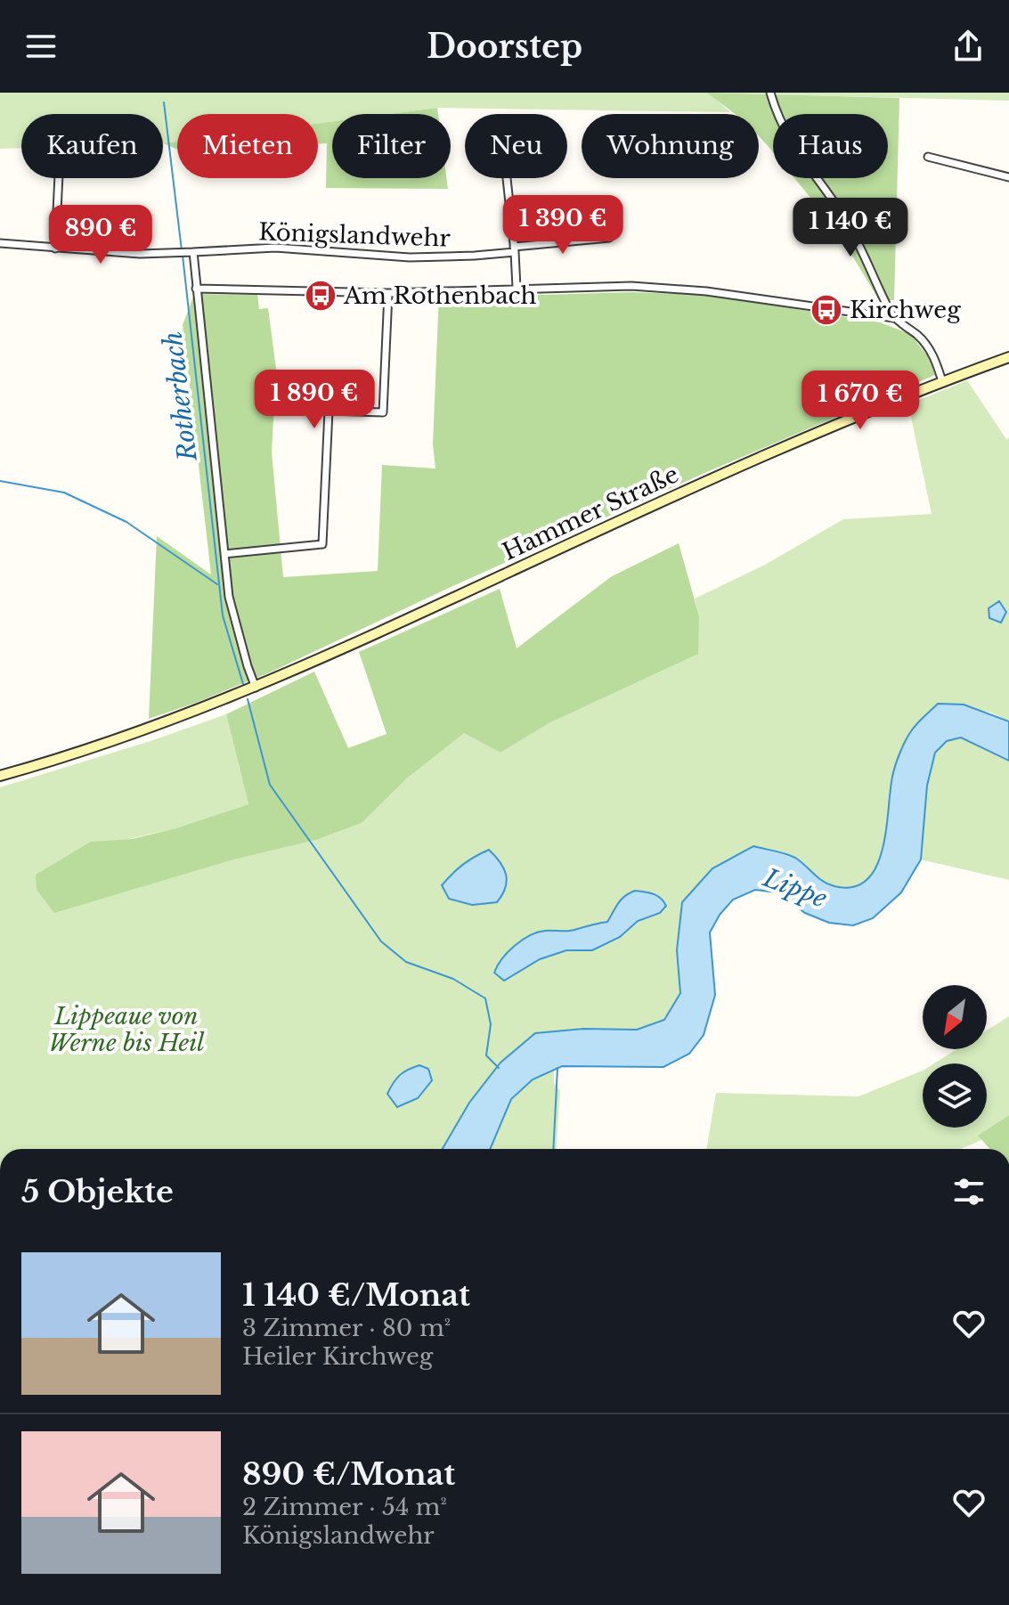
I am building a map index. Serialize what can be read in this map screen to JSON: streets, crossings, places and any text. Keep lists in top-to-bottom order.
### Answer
{
  "streets": {
    "main road": ["Hammer Straße"],
    "street": ["Königslandwehr"]
  },
  "water": ["Rotherbach", "Lippe"],
  "parks": ["Lippeaue von Werne bis Heil"],
  "places": {
    "bus stop": ["Am Rothenbach", "Kirchweg"]
  },
  "north": "bottom left",
  "page": {
    "header": "Doorstep",
    "chip": [
      "Kaufen",
      "Mieten",
      "Filter",
      "Neu",
      "Wohnung",
      "Haus"
    ],
    "price": [
      "1 390 €",
      "1 140 €",
      "890 €",
      "1 890 €",
      "1 670 €"
    ],
    "heading": "5 Objekte",
    "list": [
      {
        "name": "1 140 €/Monat",
        "note": "3 Zimmer · 80 m² · Heiler Kirchweg"
      },
      {
        "name": "890 €/Monat",
        "note": "2 Zimmer · 54 m² · Königslandwehr"
      }
    ]
  }
}
